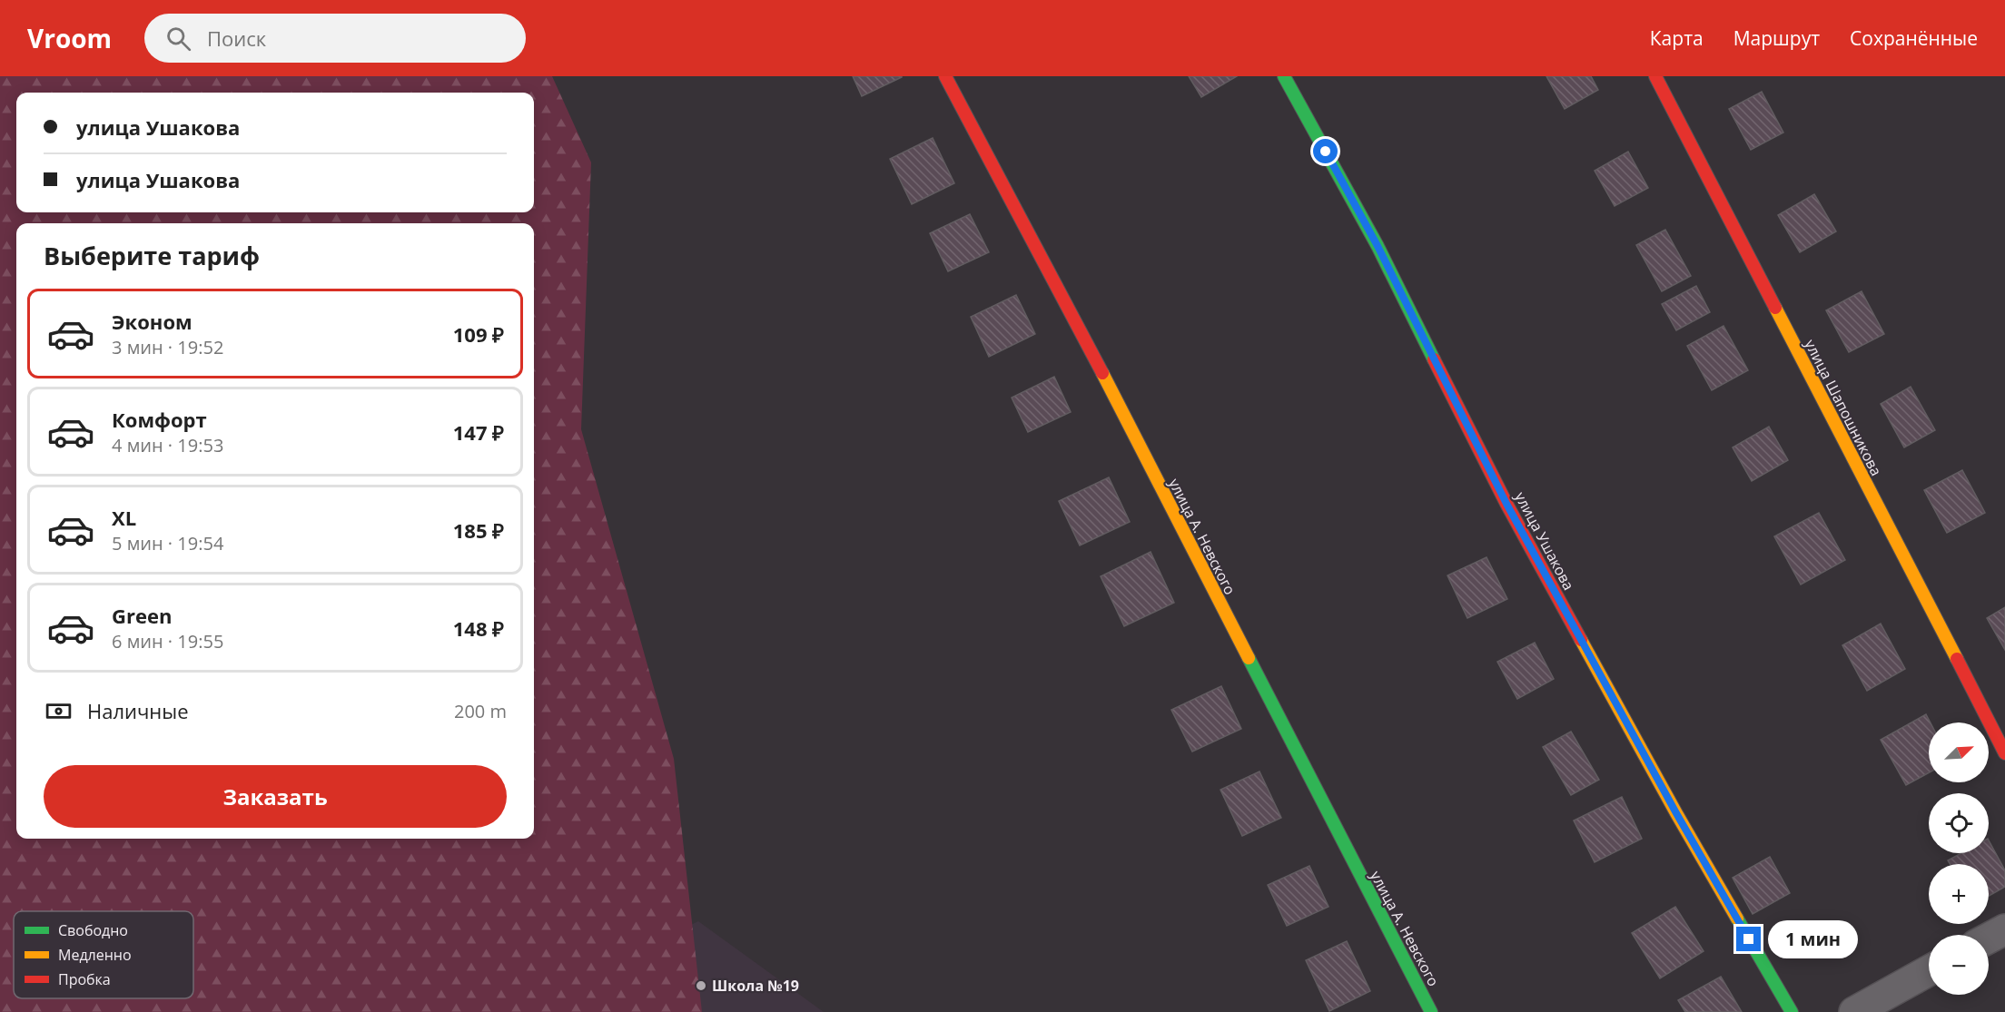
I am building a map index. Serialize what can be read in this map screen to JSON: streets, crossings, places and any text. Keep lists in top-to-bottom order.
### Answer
{
  "streets": {
    "street": ["улица Шапошникова", "улица А. Невского", "улица Ушакова"]
  },
  "places": ["Школа №19"],
  "legend": ["Свободно", "Медленно", "Пробка"],
  "north": "top right",
  "page": {
    "header": "Vroom",
    "search": "Поиск",
    "nav": ["Карта", "Маршрут", "Сохранённые"],
    "banner": ["улица Ушакова", "улица Ушакова"],
    "heading": "Выберите тариф",
    "list": [
      {
        "name": "Эконом",
        "note": "3 мин · 19:52",
        "value": "109 ₽"
      },
      {
        "name": "Комфорт",
        "note": "4 мин · 19:53",
        "value": "147 ₽"
      },
      {
        "name": "XL",
        "note": "5 мин · 19:54",
        "value": "185 ₽"
      },
      {
        "name": "Green",
        "note": "6 мин · 19:55",
        "value": "148 ₽"
      }
    ],
    "pay": ["Наличные", "200 m"],
    "map_buttons": ["+", "−"],
    "buttons": "Заказать",
    "bubble": "1 мин"
  }
}
